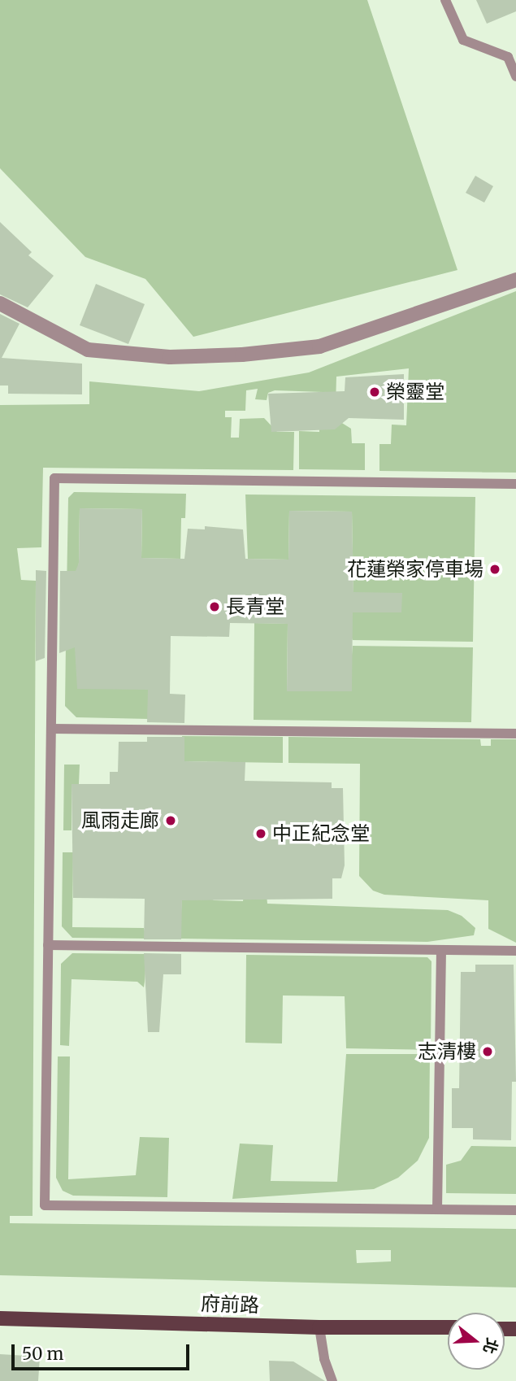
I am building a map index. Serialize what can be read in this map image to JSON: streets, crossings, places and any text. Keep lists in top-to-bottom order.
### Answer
{
  "streets": {
    "main road": ["府前路"]
  },
  "places": [
    "榮靈堂",
    "花蓮榮家停車場",
    "長青堂",
    "風雨走廊",
    "中正紀念堂",
    "志清樓"
  ],
  "scale_bar": "50 m",
  "north": "right"
}
